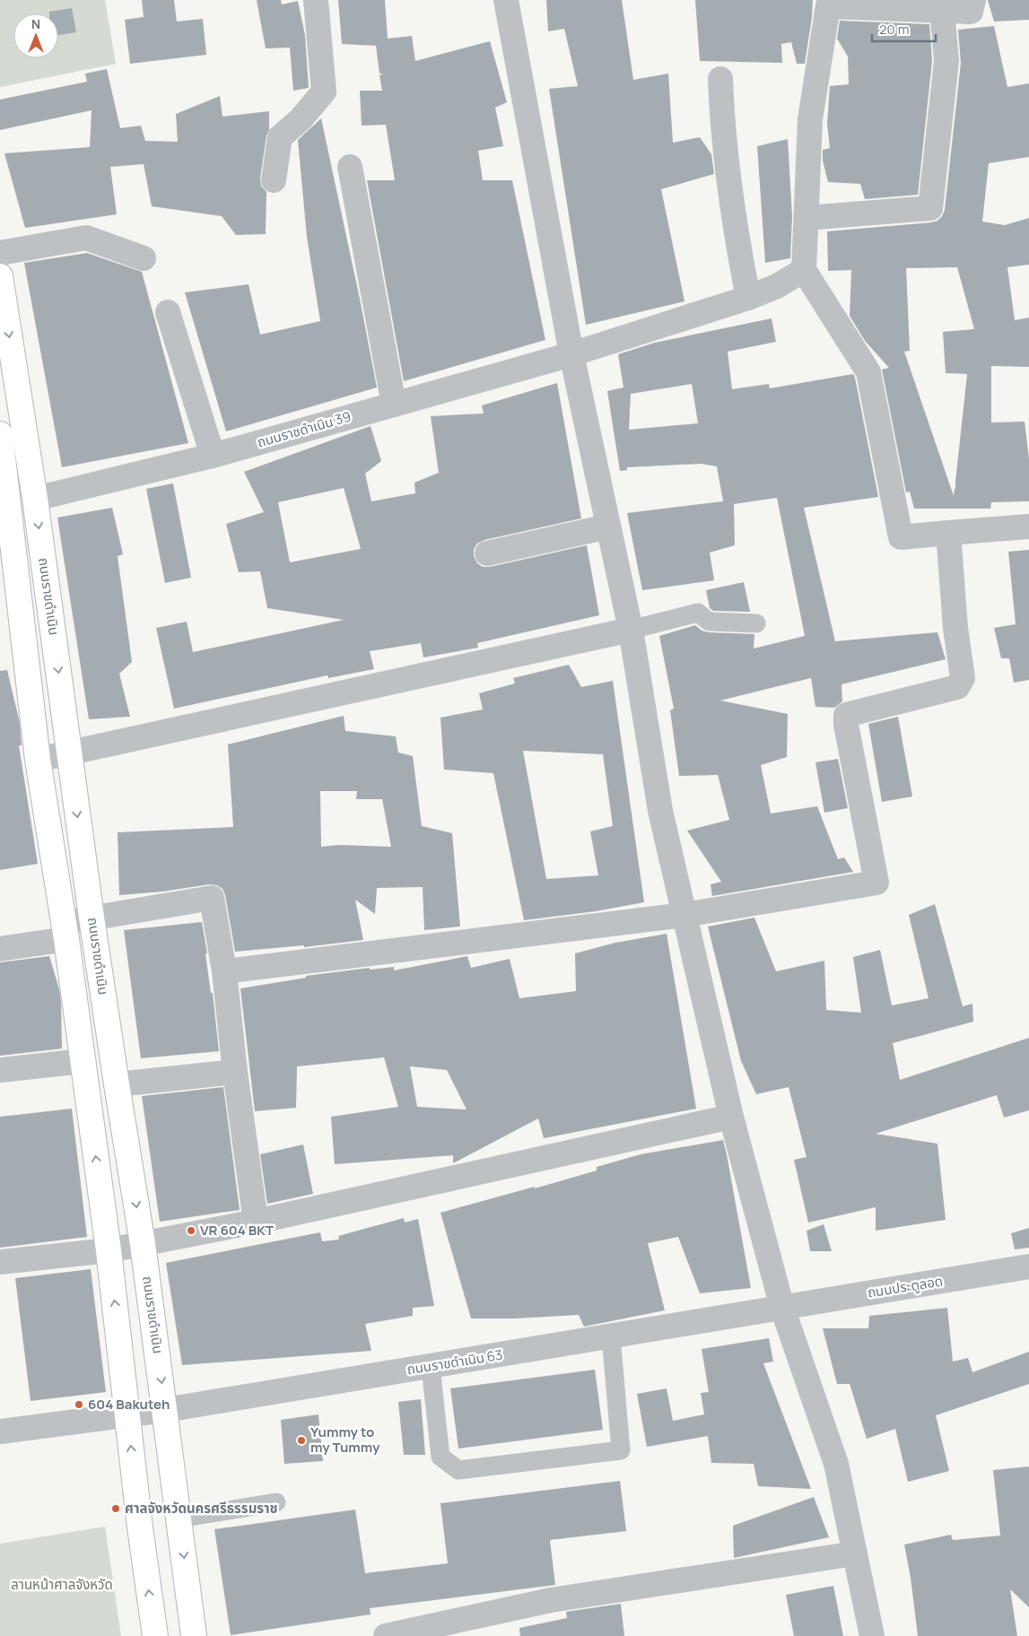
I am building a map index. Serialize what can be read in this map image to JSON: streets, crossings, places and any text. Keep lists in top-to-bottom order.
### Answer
{
  "streets": {
    "main road": ["ถนนราขดำเนิน"],
    "street": ["ถนนราชดำเนิน 39", "ถนนประตูลอด", "ถนนราขดำเนิน 63"]
  },
  "crossings": [
    ["ถนนราชดำเนิน 39", "ถนนราขดำเนิน"],
    ["ถนนราขดำเนิน", "ถนนราขดำเนิน 63"],
    ["ถนนประตูลอด", "ถนนราขดำเนิน 63"]
  ],
  "parks": ["ลานหน้าศาลจังหวัด"],
  "places": [
    "VR 604 BKT",
    "604 Bakuteh",
    "Yummy to my Tummy",
    "ศาลจังหวัดนครศรีธรรมราช"
  ],
  "scale_bar": "20 m",
  "north": "top"
}
